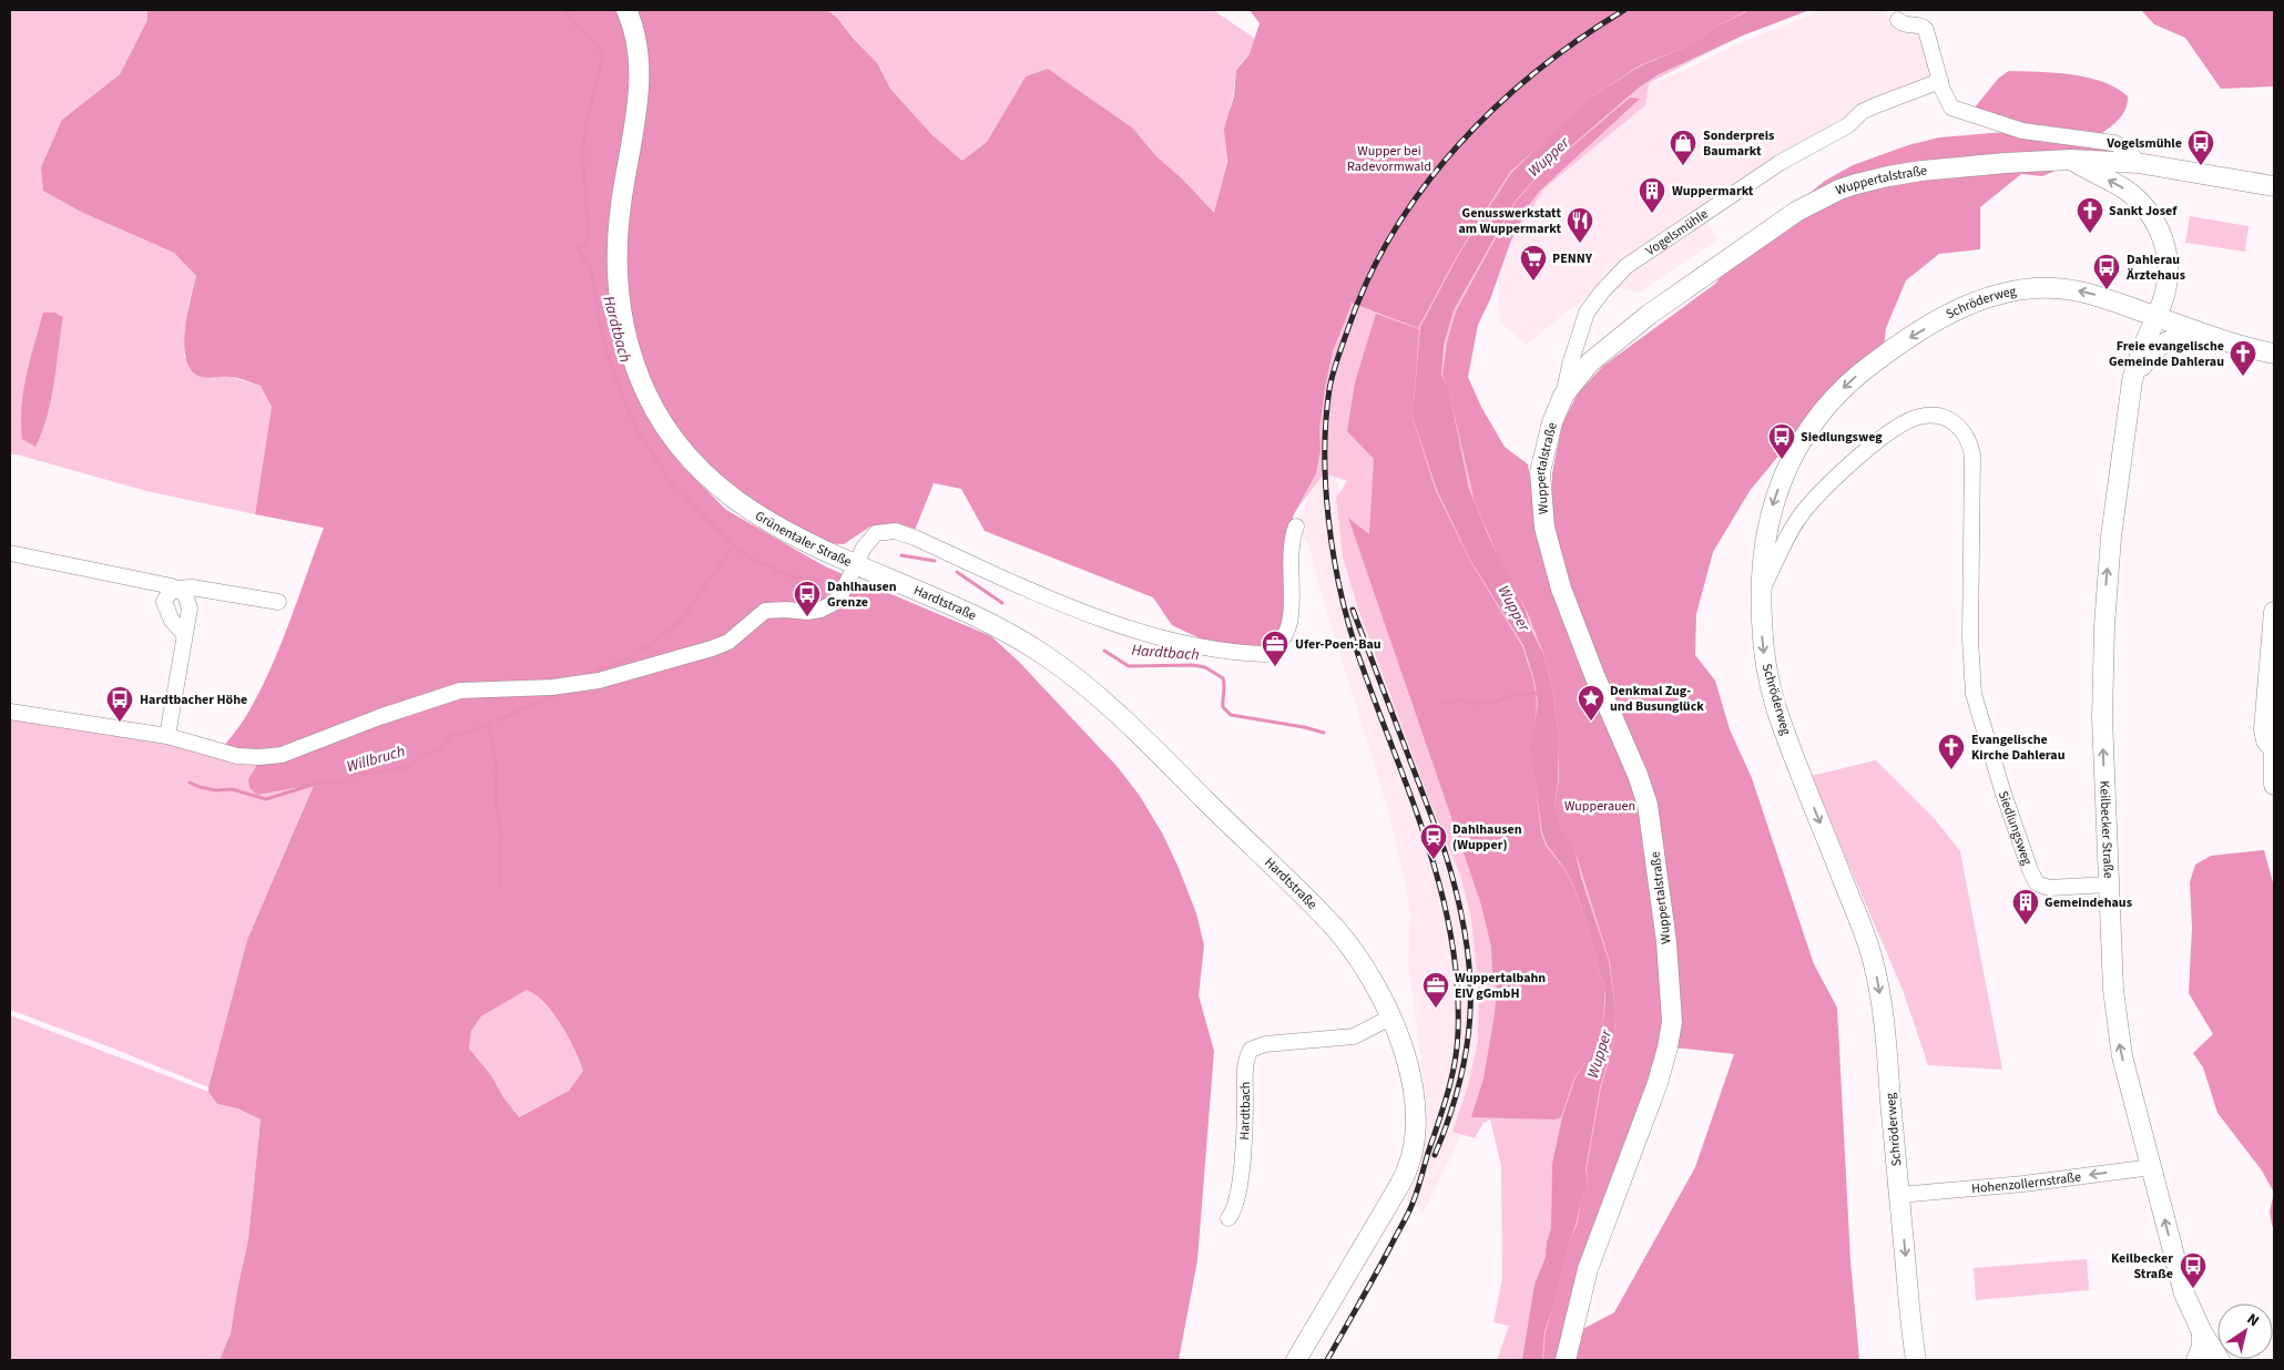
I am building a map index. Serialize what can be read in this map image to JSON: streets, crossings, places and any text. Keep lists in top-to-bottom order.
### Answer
{
  "streets": {
    "main road": [
      "Wuppertalstraße",
      "Schröderweg",
      "Grünentaler Straße",
      "Hardtstraße",
      "Keilbecker Straße"
    ],
    "street": [
      "Vogelsmühle",
      "Siedlungsweg",
      "Hardtbach",
      "Hohenzollernstraße"
    ]
  },
  "crossings": [
    ["Wuppertalstraße", "Vogelsmühle"],
    ["Wuppertalstraße", "Keilbecker Straße"],
    ["Schröderweg", "Siedlungsweg"],
    ["Schröderweg", "Keilbecker Straße"],
    ["Schröderweg", "Hohenzollernstraße"],
    ["Grünentaler Straße", "Hardtstraße"],
    ["Hardtstraße", "Hardtbach"],
    ["Siedlungsweg", "Keilbecker Straße"],
    ["Keilbecker Straße", "Hohenzollernstraße"]
  ],
  "one_way": ["Keilbecker Straße", "Hohenzollernstraße"],
  "water": ["Wupper", "Hardtbach", "Willbruch"],
  "parks": ["Wupper bei Radevormwald", "Wupperauen"],
  "places": {
    "shop": ["Sonderpreis Baumarkt"],
    "bus stop": [
      "Vogelsmühle",
      "Dahlerau Ärztehaus",
      "Siedlungsweg",
      "Dahlhausen Grenze",
      "Hardtbacher Höhe",
      "Keilbecker Straße"
    ],
    "building": ["Wuppermarkt", "Gemeindehaus"],
    "church": ["Sankt Josef", "Freie evangelische Gemeinde Dahlerau", "Evangelische Kirche Dahlerau"],
    "restaurant": ["Genusswerkstatt am Wuppermarkt"],
    "supermarket": ["PENNY"],
    "office": ["Ufer-Poen-Bau", "Wuppertalbahn EIV gGmbH"],
    "place": ["Denkmal Zug- und Busunglück"],
    "station": ["Dahlhausen (Wupper)"]
  },
  "north": "top right"
}
